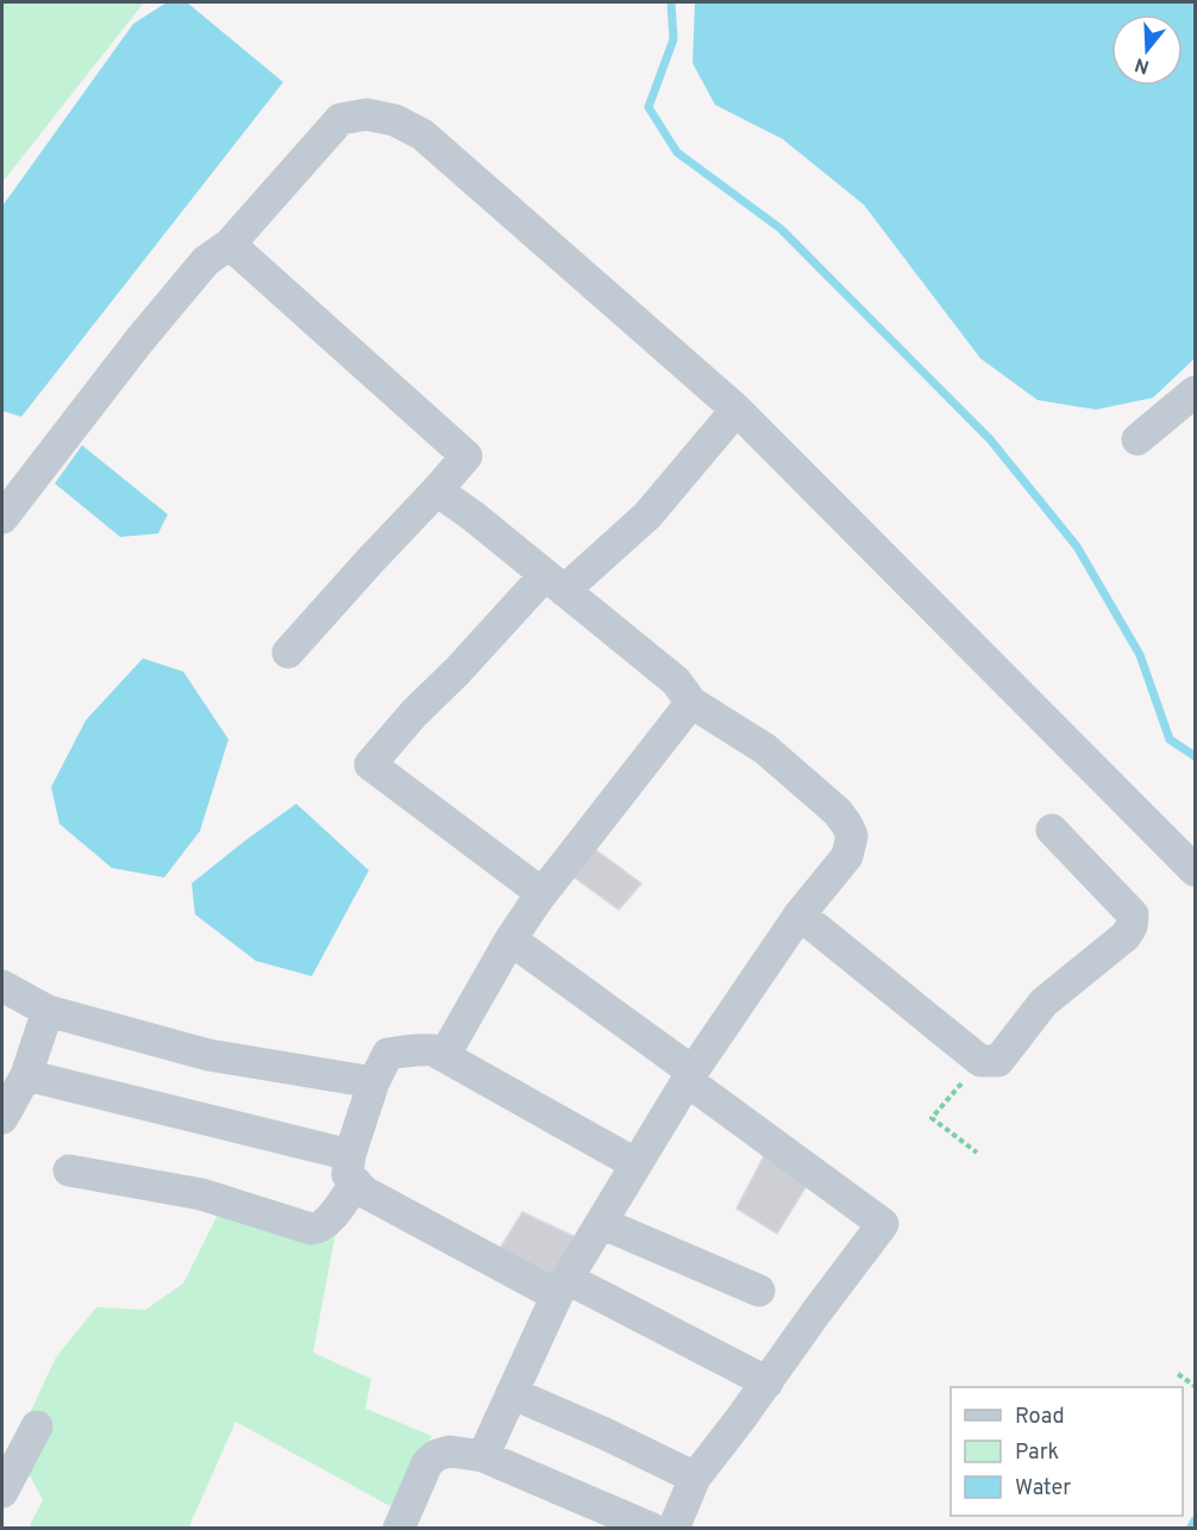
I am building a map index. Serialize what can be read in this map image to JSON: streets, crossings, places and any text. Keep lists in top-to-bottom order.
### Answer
{
  "legend": ["Road", "Park", "Water"],
  "north": "bottom"
}
